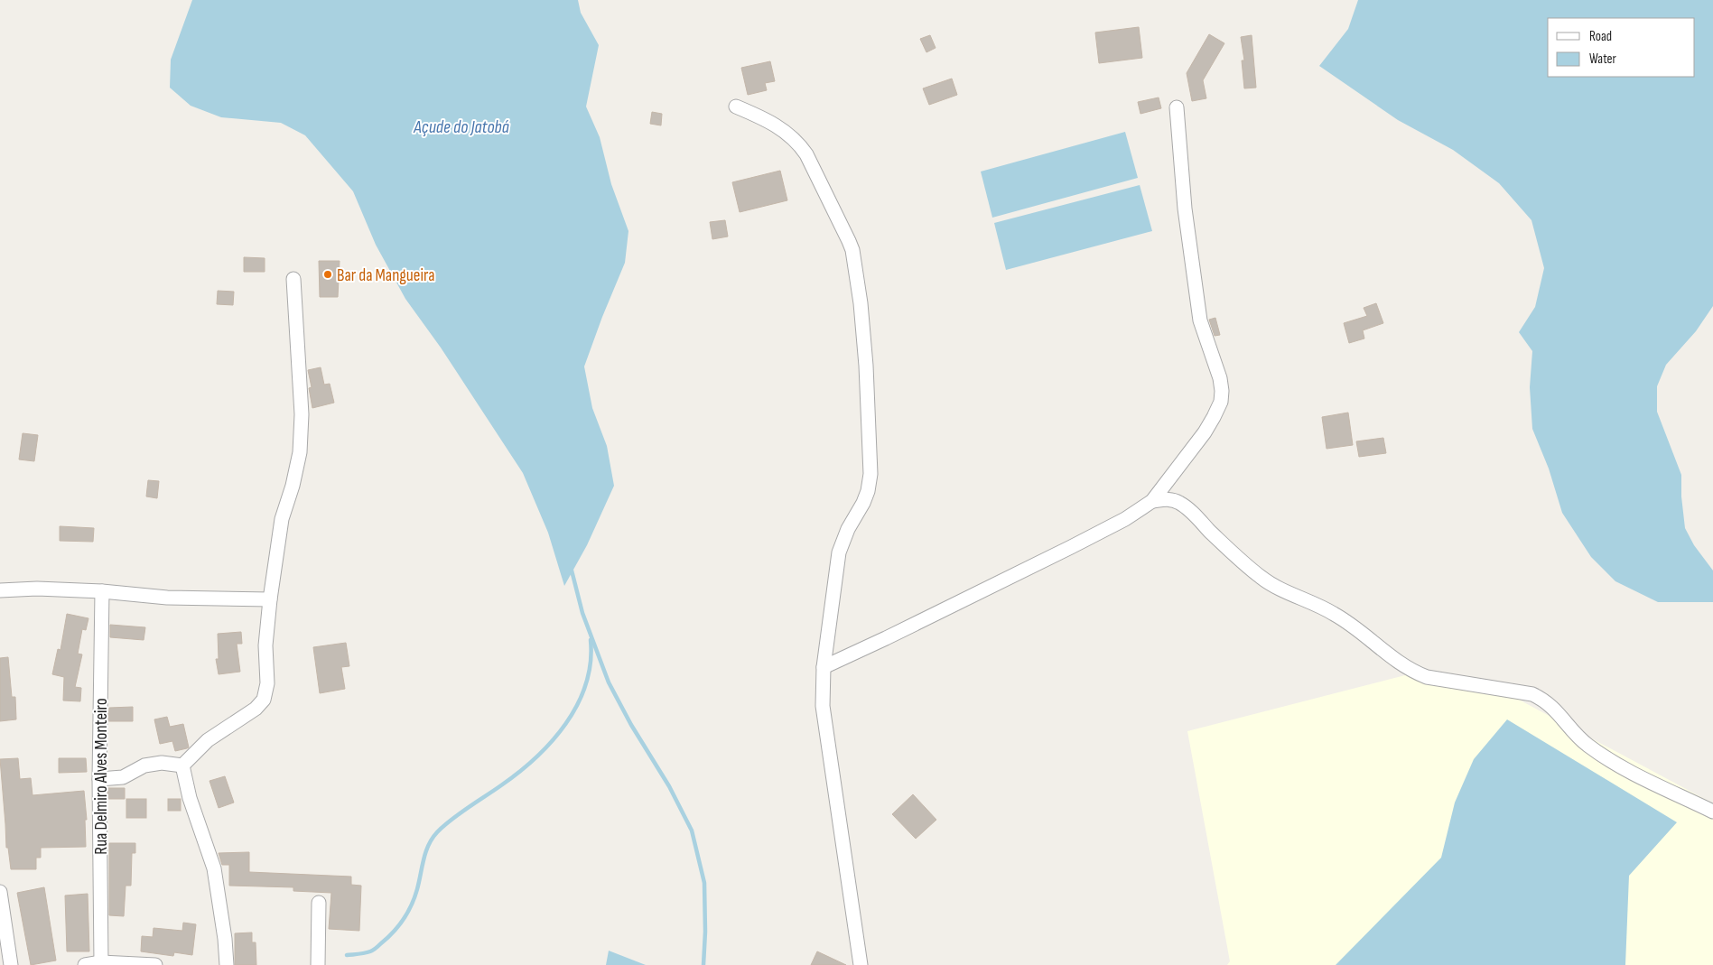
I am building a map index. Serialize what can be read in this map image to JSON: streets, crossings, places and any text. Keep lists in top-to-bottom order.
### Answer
{
  "streets": {
    "street": ["Rua Delmiro Alves Monteiro"]
  },
  "water": ["Açude do Jatobá"],
  "places": ["Bar da Mangueira"],
  "legend": ["Road", "Water"]
}
